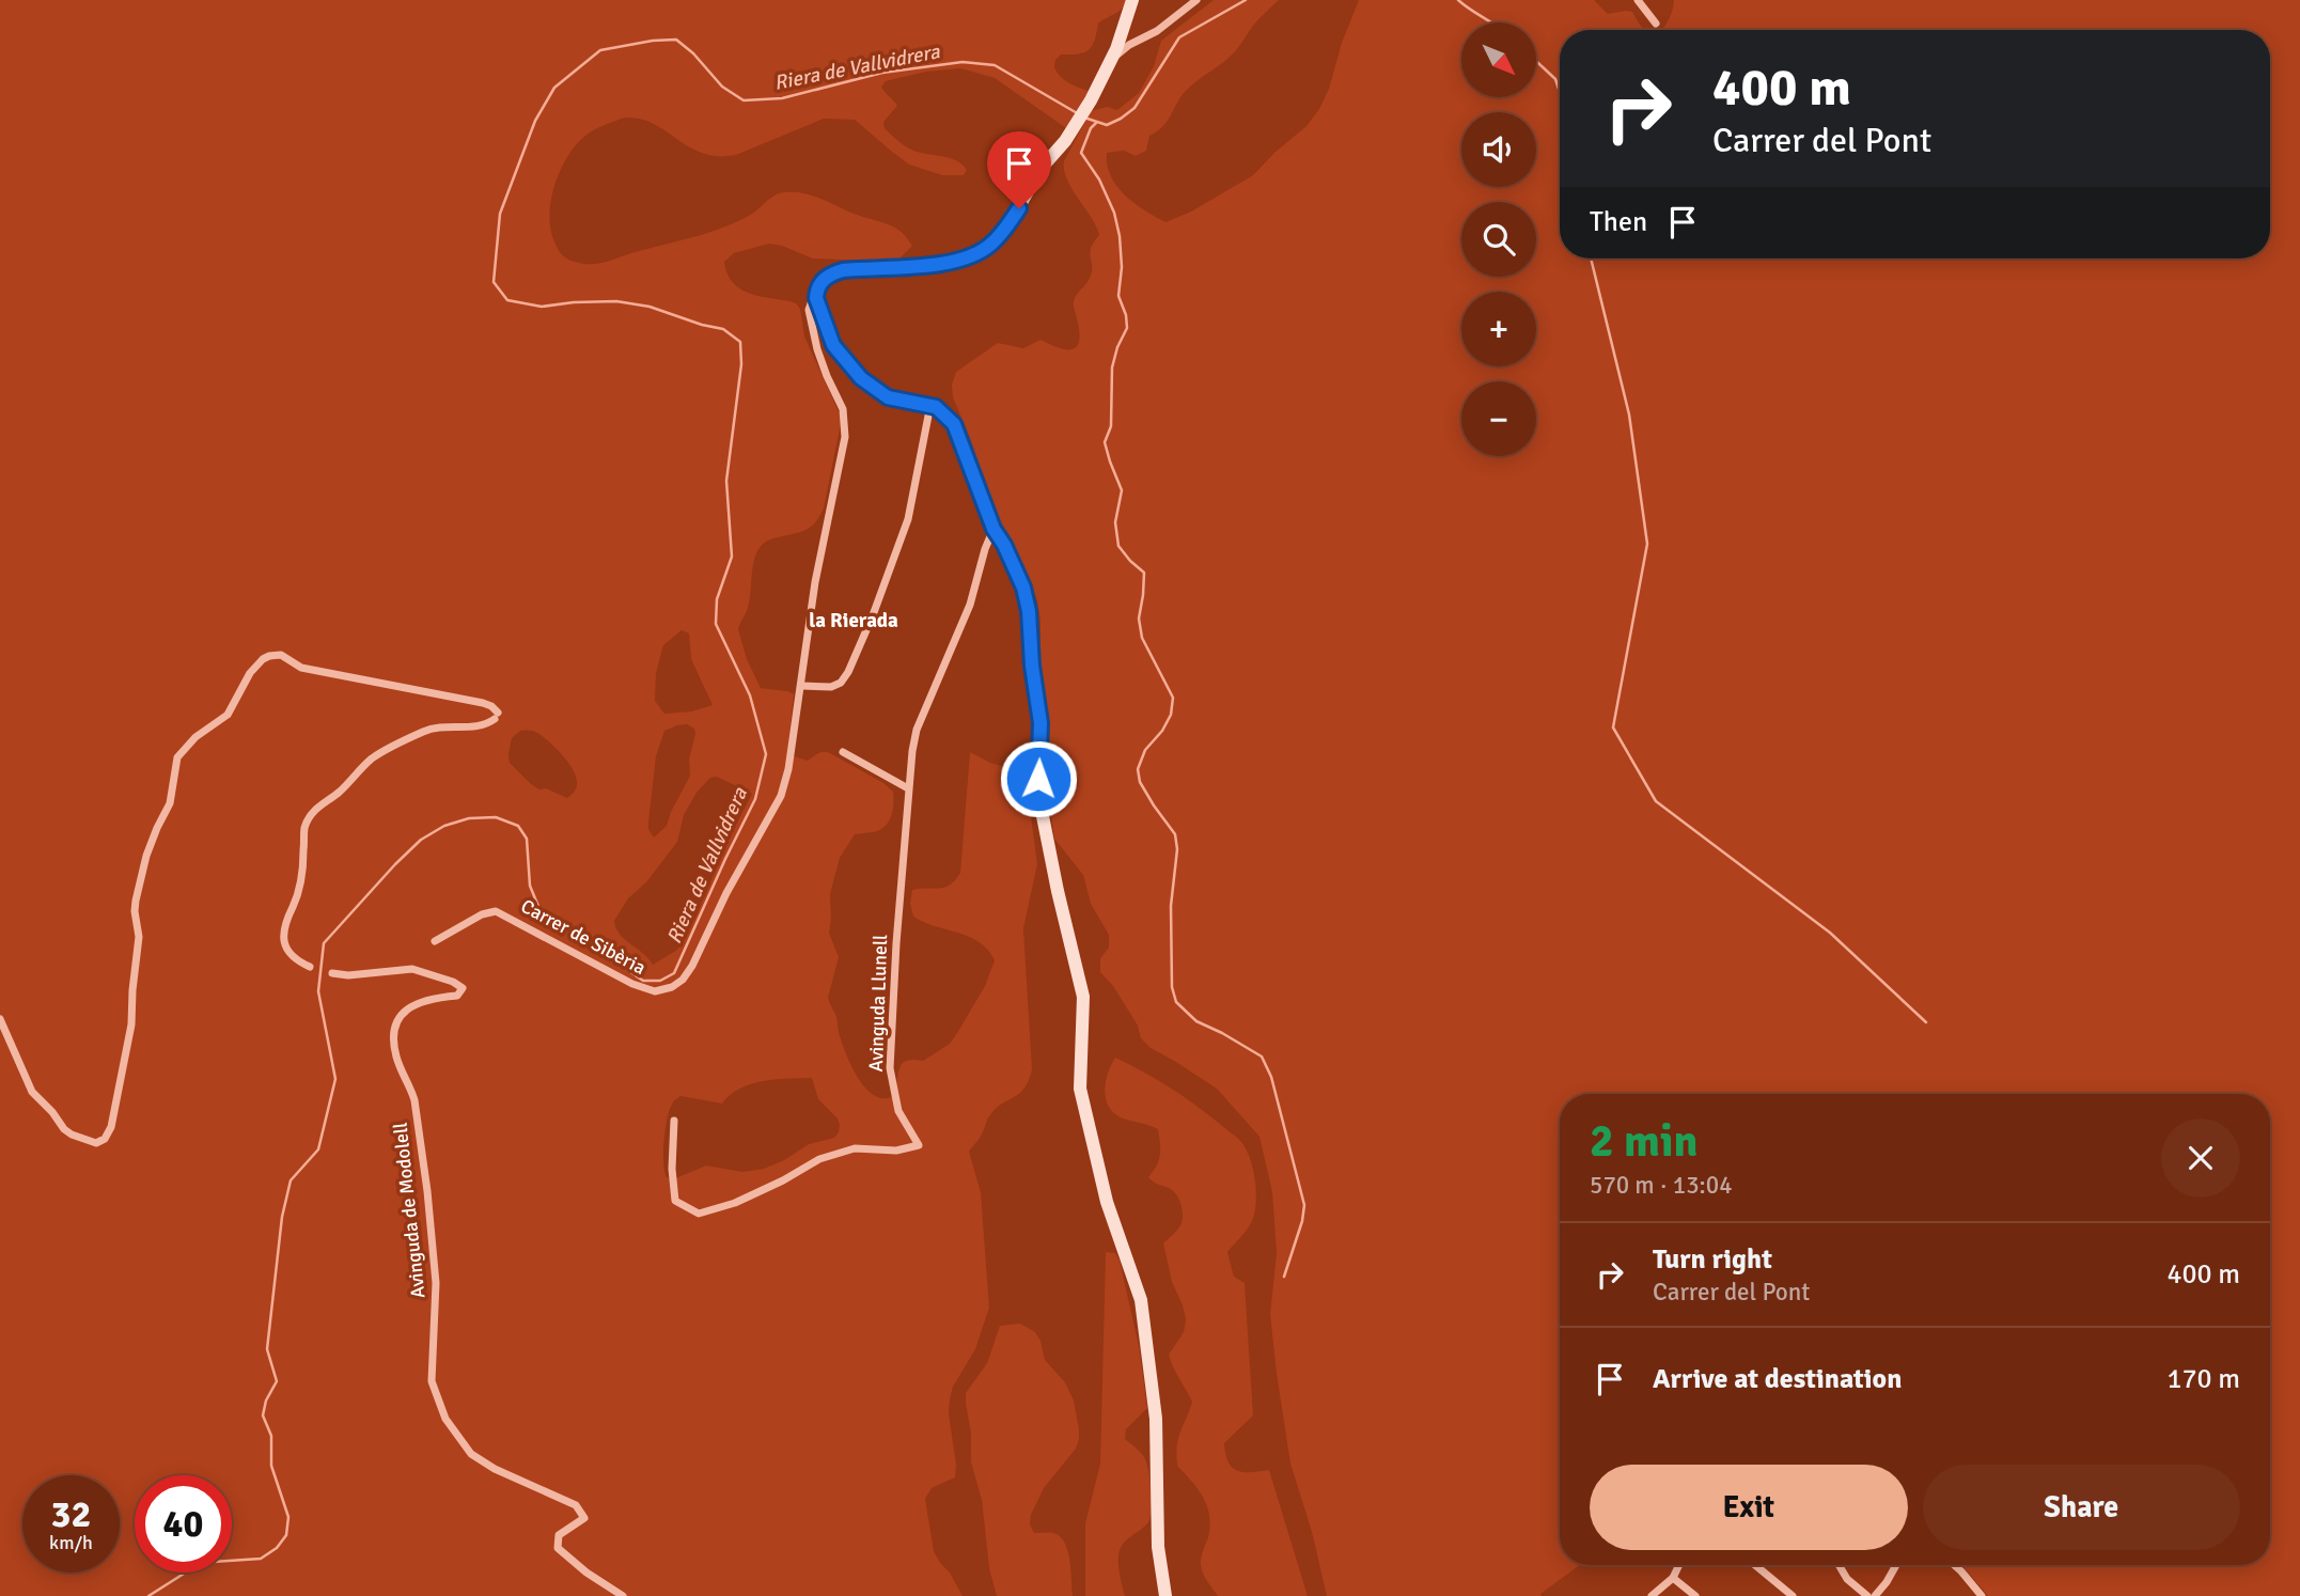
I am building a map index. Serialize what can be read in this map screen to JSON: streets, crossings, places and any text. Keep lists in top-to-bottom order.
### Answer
{
  "streets": {
    "street": ["Carrer de Sibèria", "Avinguda Llunell", "Avinguda de Modolell"]
  },
  "districts": ["la Rierada"],
  "water": ["Riera de Vallvidrera"],
  "north": "bottom right",
  "page": {
    "map_buttons": ["+", "−"],
    "turn": ["400 m", "Carrer del Pont"],
    "then": "Then",
    "heading": ["2 min", "570 m · 13:04"],
    "list": [
      {
        "name": "Turn right",
        "note": "Carrer del Pont",
        "value": "400 m"
      },
      {
        "name": "Arrive at destination",
        "value": "170 m"
      }
    ],
    "buttons": ["Exit", "Share"],
    "speed": "32 km/h",
    "limit": "40"
  }
}
